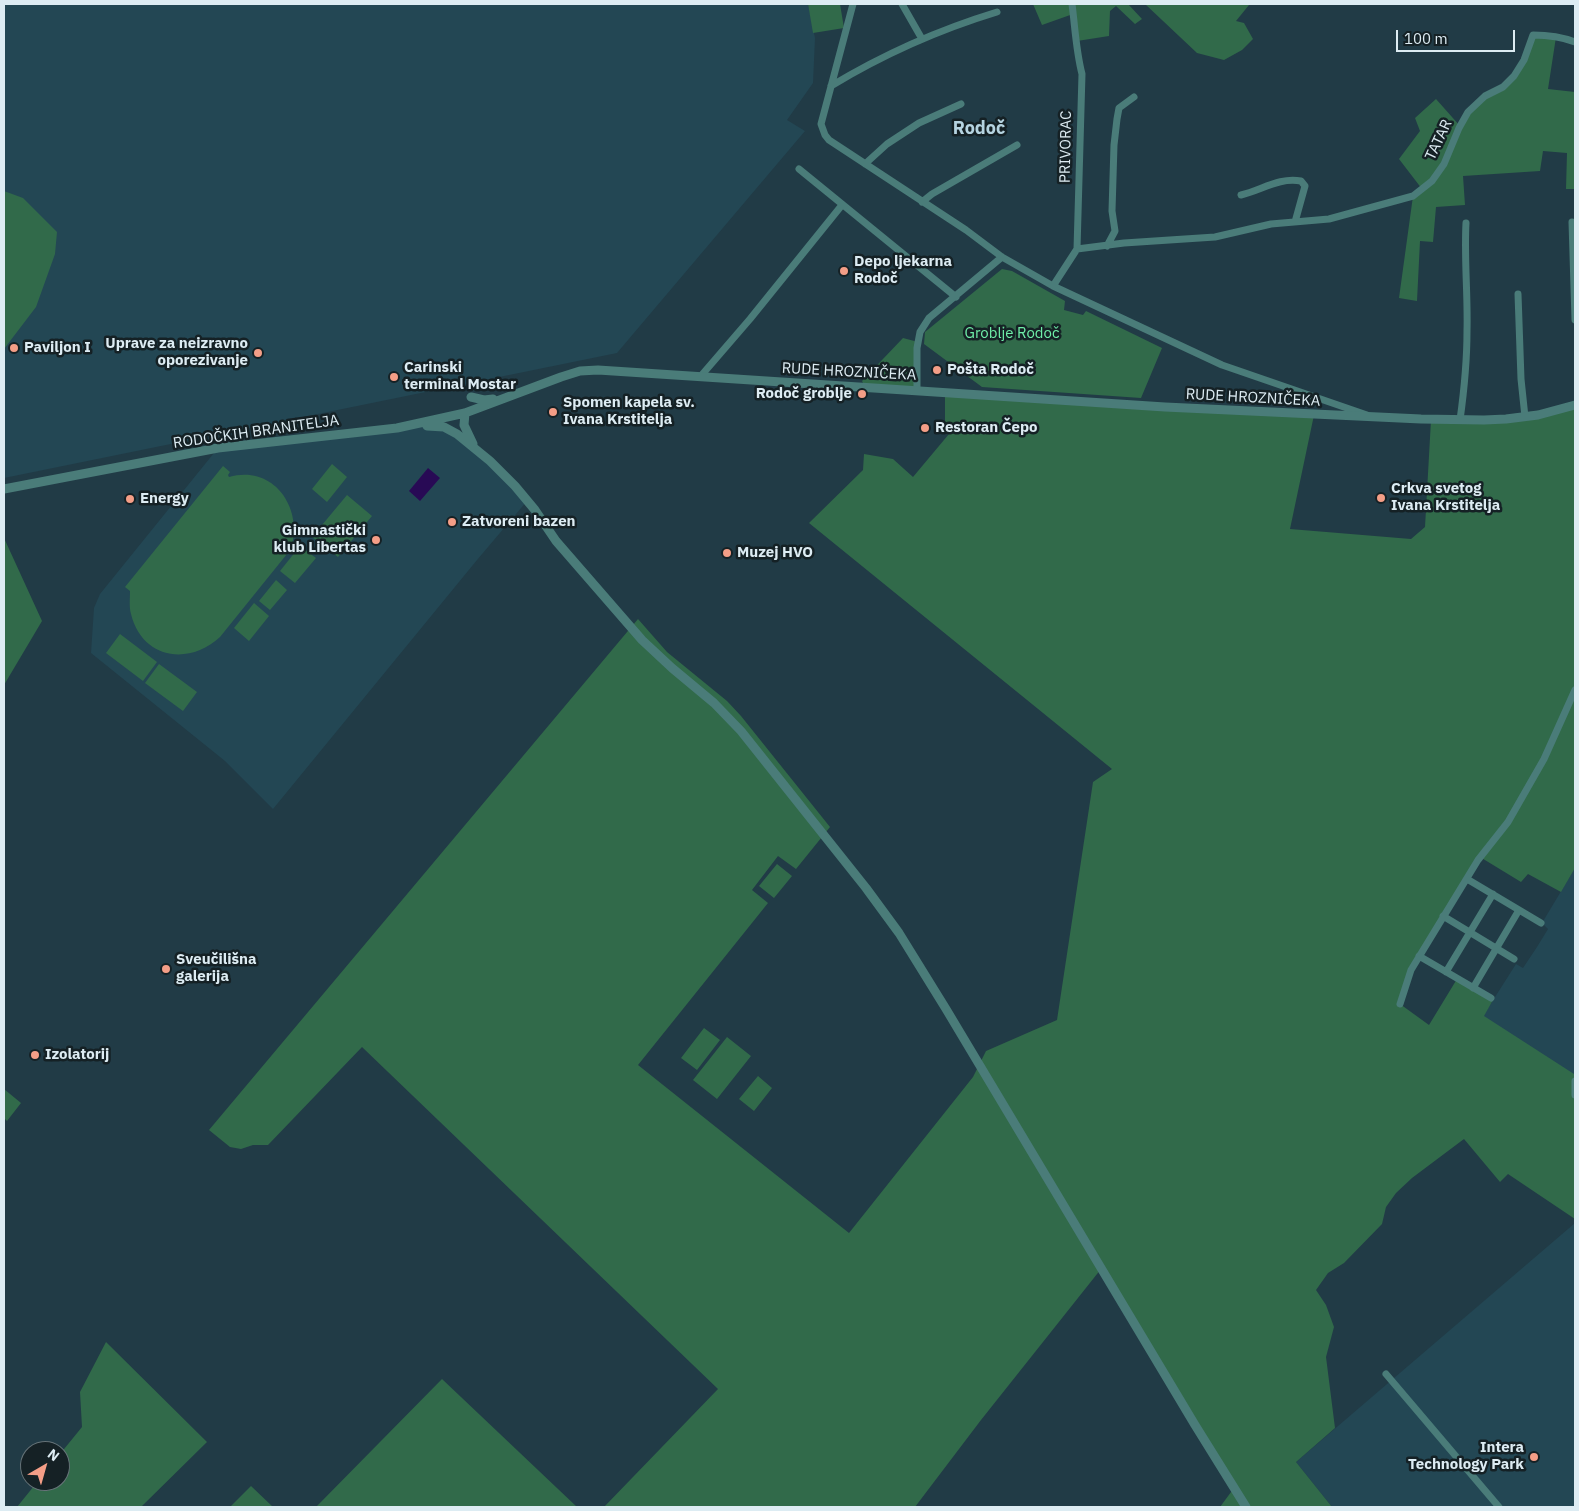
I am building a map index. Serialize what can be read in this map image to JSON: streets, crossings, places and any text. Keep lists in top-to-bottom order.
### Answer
{
  "streets": {
    "street": [
      "TATAR",
      "PRIVORAC",
      "RUDE HROZNIČEKA",
      "RODOČKIH BRANITELJA"
    ]
  },
  "crossings": [
    ["TATAR", "PRIVORAC"],
    ["RUDE HROZNIČEKA", "RODOČKIH BRANITELJA"]
  ],
  "districts": ["Rodoč"],
  "parks": ["Groblje Rodoč"],
  "places": [
    "Depo ljekarna Rodoč",
    "Paviljon I",
    "Uprave za neizravno oporezivanje",
    "Pošta Rodoč",
    "Carinski terminal Mostar",
    "Rodoč groblje",
    "Spomen kapela sv. Ivana Krstitelja",
    "Restoran Čepo",
    "Crkva svetog Ivana Krstitelja",
    "Energy",
    "Zatvoreni bazen",
    "Gimnastički klub Libertas",
    "Muzej HVO",
    "Sveučilišna galerija",
    "Izolatorij",
    "Intera Technology Park"
  ],
  "scale_bar": "100 m",
  "north": "top right"
}
